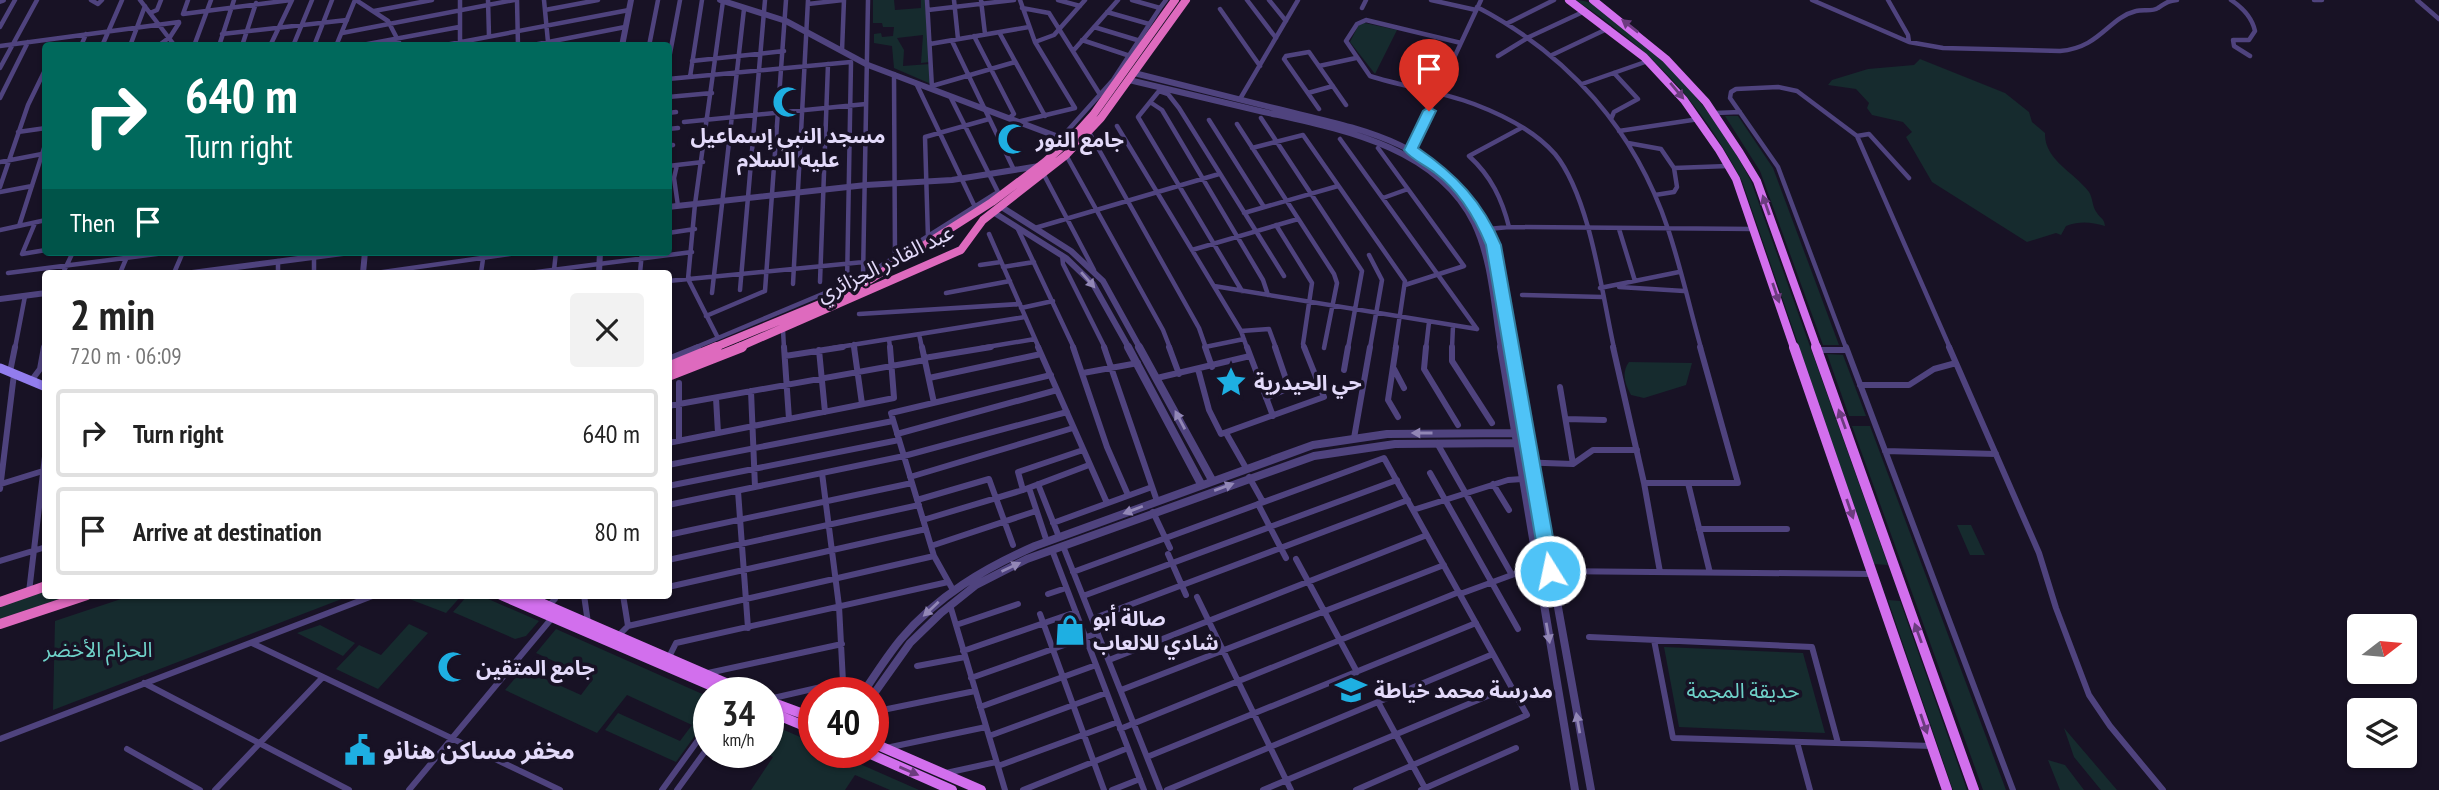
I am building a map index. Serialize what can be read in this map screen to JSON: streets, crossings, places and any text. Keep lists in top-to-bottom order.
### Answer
{
  "streets": {
    "highway": ["عبد القادر الجزائري"]
  },
  "parks": ["الحزام الأخضر", "حديقة المجمة"],
  "places": {
    "mosque": ["مسجد النبي إسماعيل عليه السلام", "جامع النور", "جامع المتقين"],
    "place": ["حي الحيدرية"],
    "shop": ["صالة أبو شادي للالعاب"],
    "school or university": ["مدرسة محمد خياطة"],
    "public building": ["مخفر مساكن هنانو"]
  },
  "north": "right",
  "page": {
    "turn": ["640 m", "Turn right"],
    "then": "Then",
    "heading": ["2 min", "720 m · 06:09"],
    "list": [
      {
        "name": "Turn right",
        "value": "640 m"
      },
      {
        "name": "Arrive at destination",
        "value": "80 m"
      }
    ],
    "speed": "34 km/h",
    "limit": "40"
  }
}
